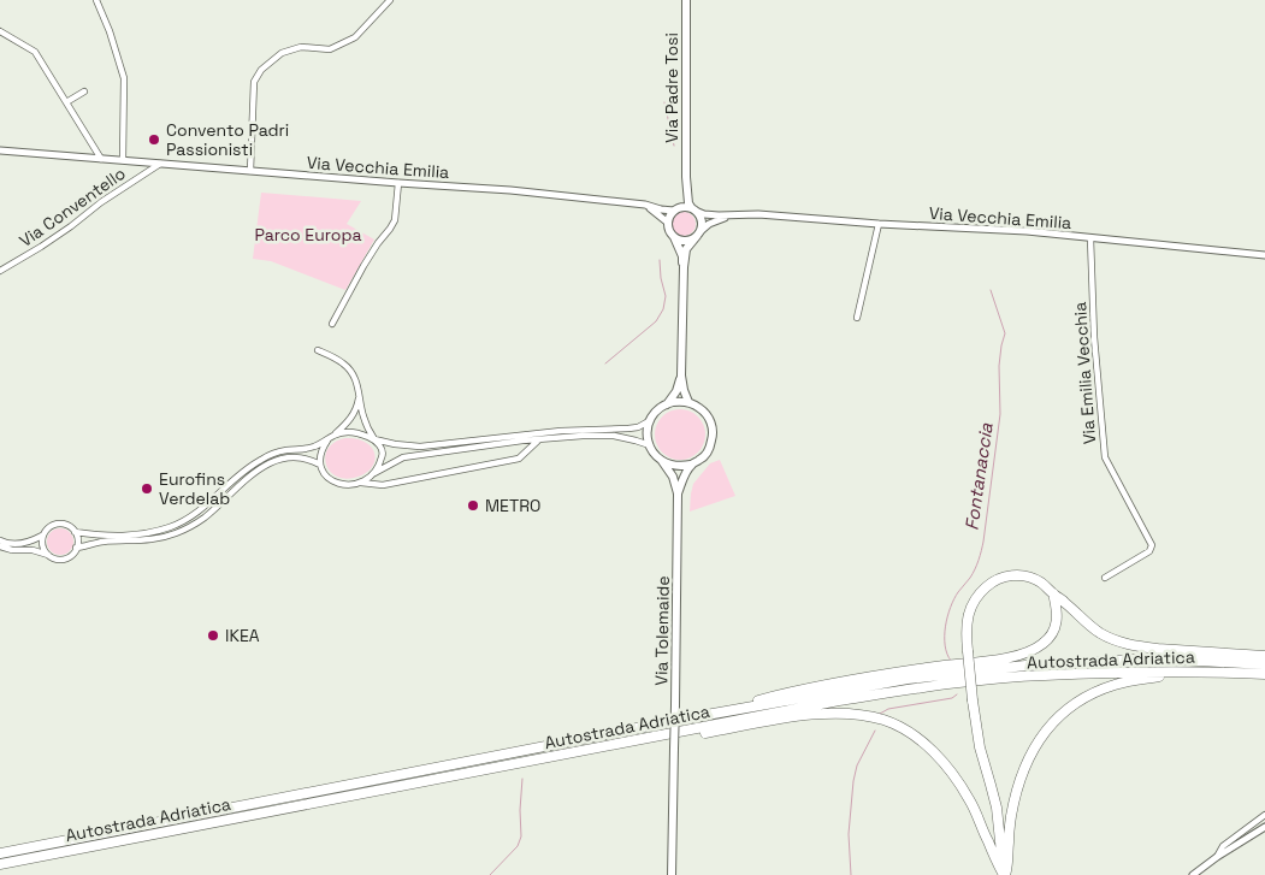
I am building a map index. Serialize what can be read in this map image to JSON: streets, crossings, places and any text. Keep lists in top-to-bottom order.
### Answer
{
  "streets": {
    "highway": ["Autostrada Adriatica"],
    "main road": ["Via Padre Tosi", "Via Tolemaide"],
    "street": ["Via Vecchia Emilia", "Via Conventello", "Via Emilia Vecchia"]
  },
  "crossings": [
    ["Via Vecchia Emilia", "Via Conventello"],
    ["Via Vecchia Emilia", "Via Emilia Vecchia"]
  ],
  "water": ["Fontanaccia"],
  "parks": ["Parco Europa"],
  "places": [
    "Convento Padri Passionisti",
    "Eurofins Verdelab",
    "METRO",
    "IKEA"
  ]
}
